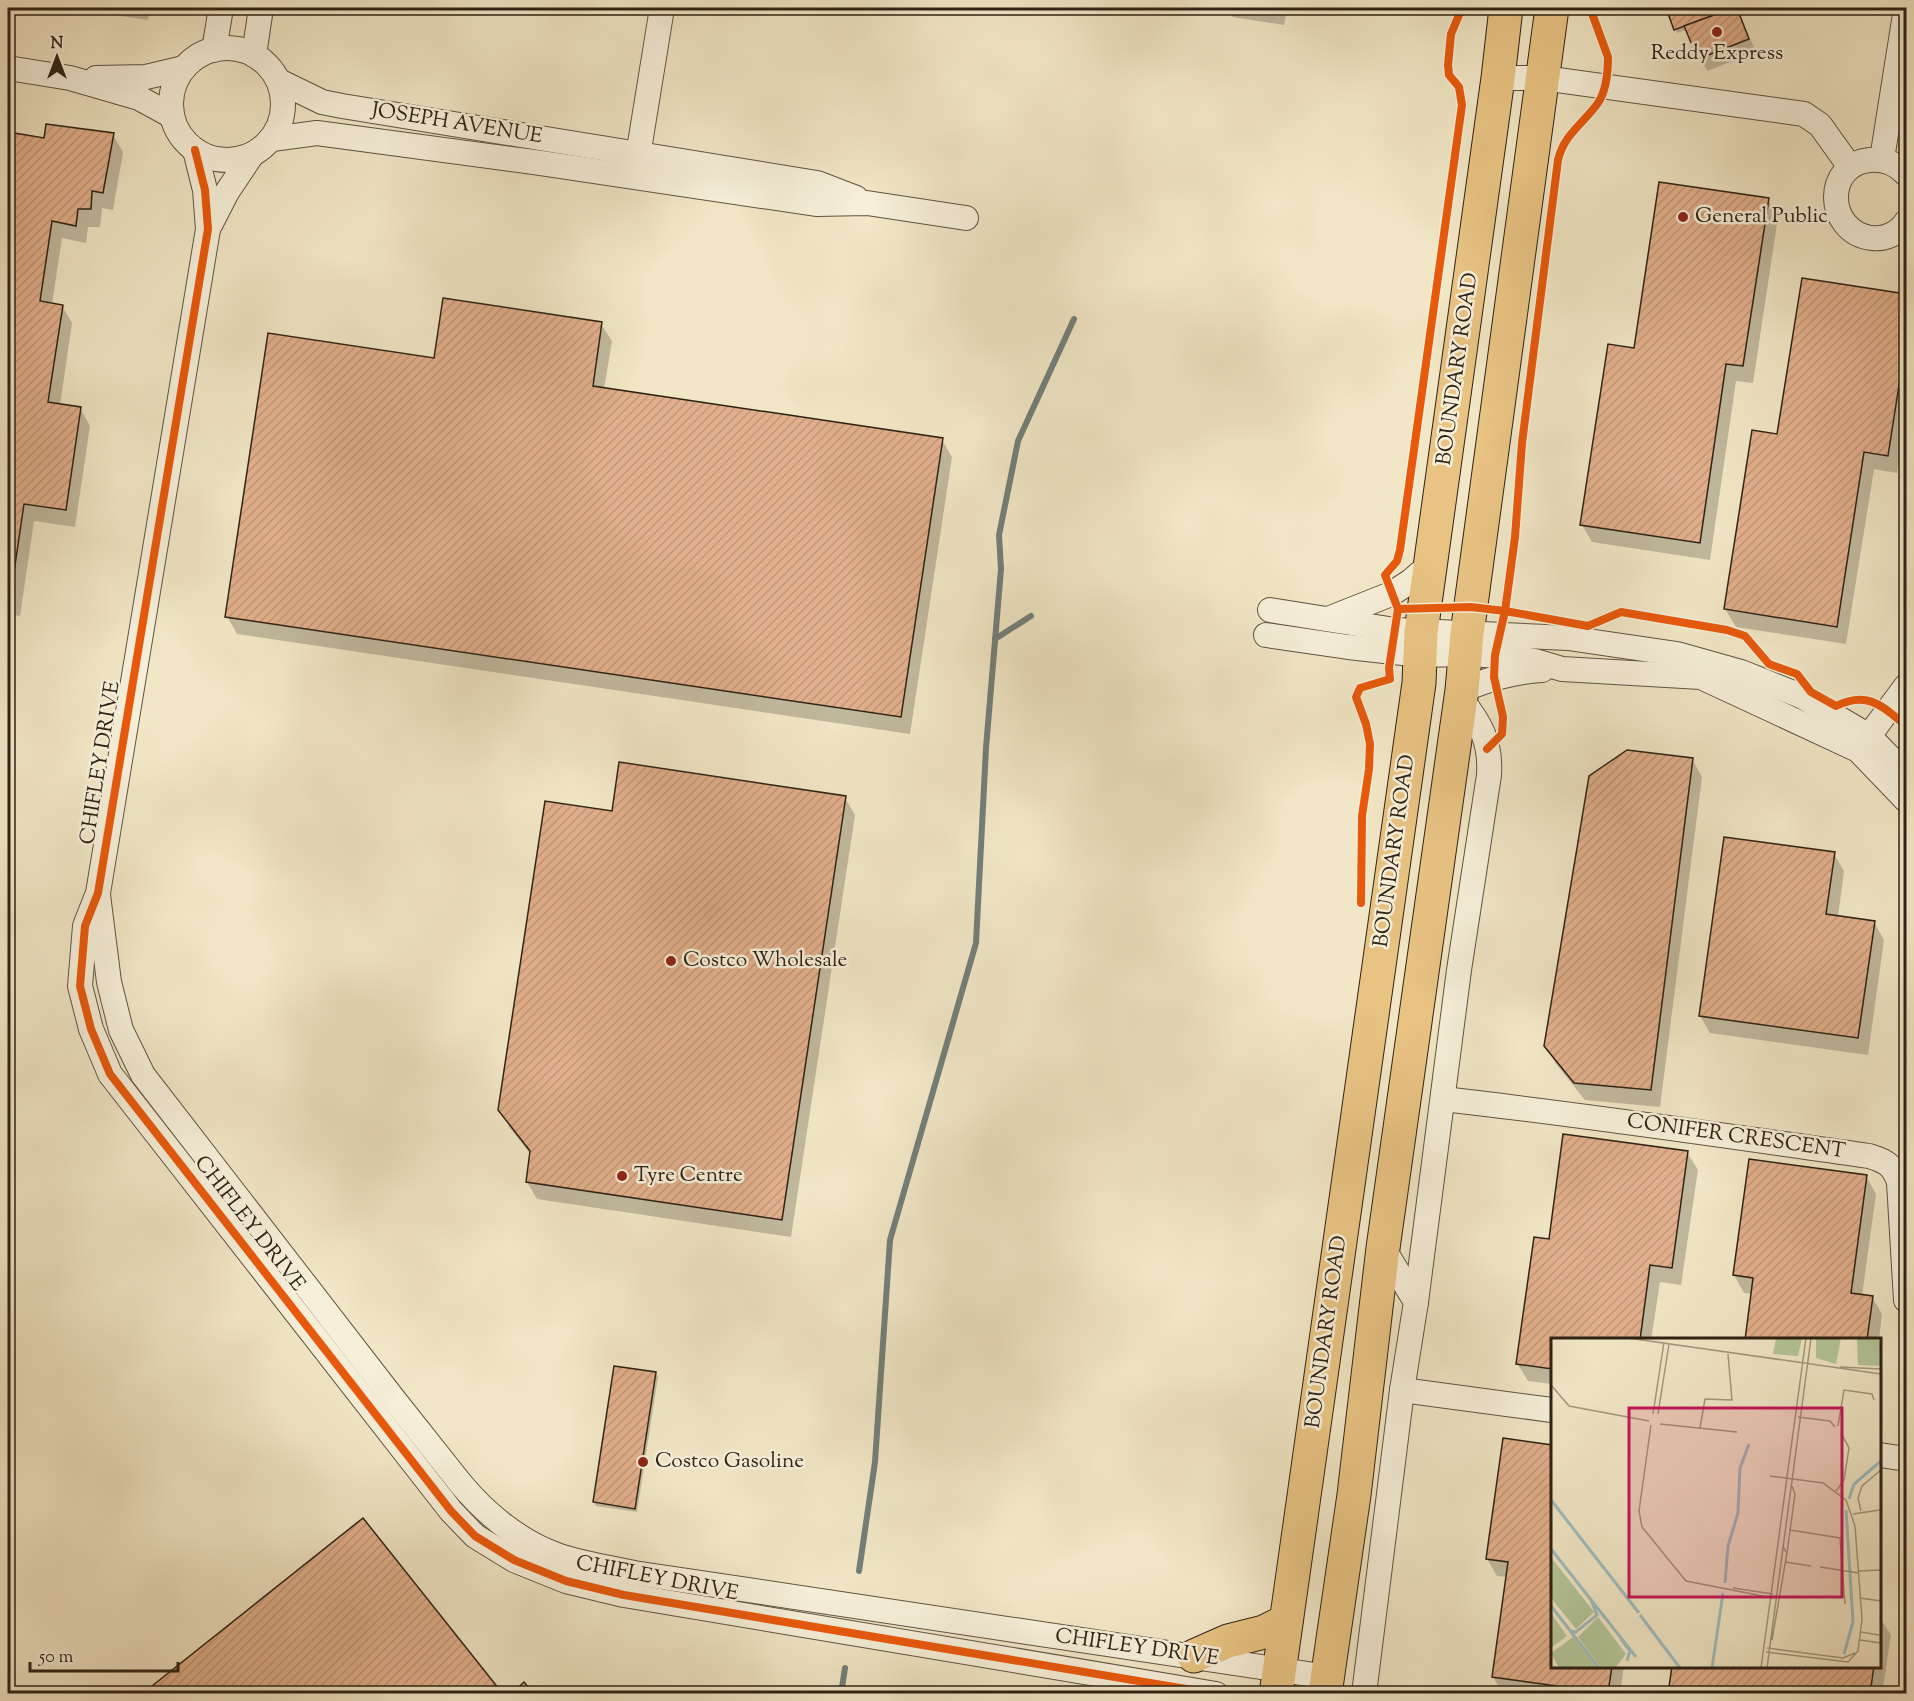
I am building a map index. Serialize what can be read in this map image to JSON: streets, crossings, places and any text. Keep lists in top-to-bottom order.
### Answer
{
  "streets": {
    "main road": ["BOUNDARY ROAD"],
    "street": ["JOSEPH AVENUE", "CHIFLEY DRIVE", "CONIFER CRESCENT"]
  },
  "crossings": [
    ["JOSEPH AVENUE", "CHIFLEY DRIVE"],
    ["BOUNDARY ROAD", "CHIFLEY DRIVE"]
  ],
  "places": [
    "Reddy Express",
    "General Public",
    "Costco Wholesale",
    "Tyre Centre",
    "Costco Gasoline"
  ],
  "scale_bar": "50 m",
  "north": "top"
}
